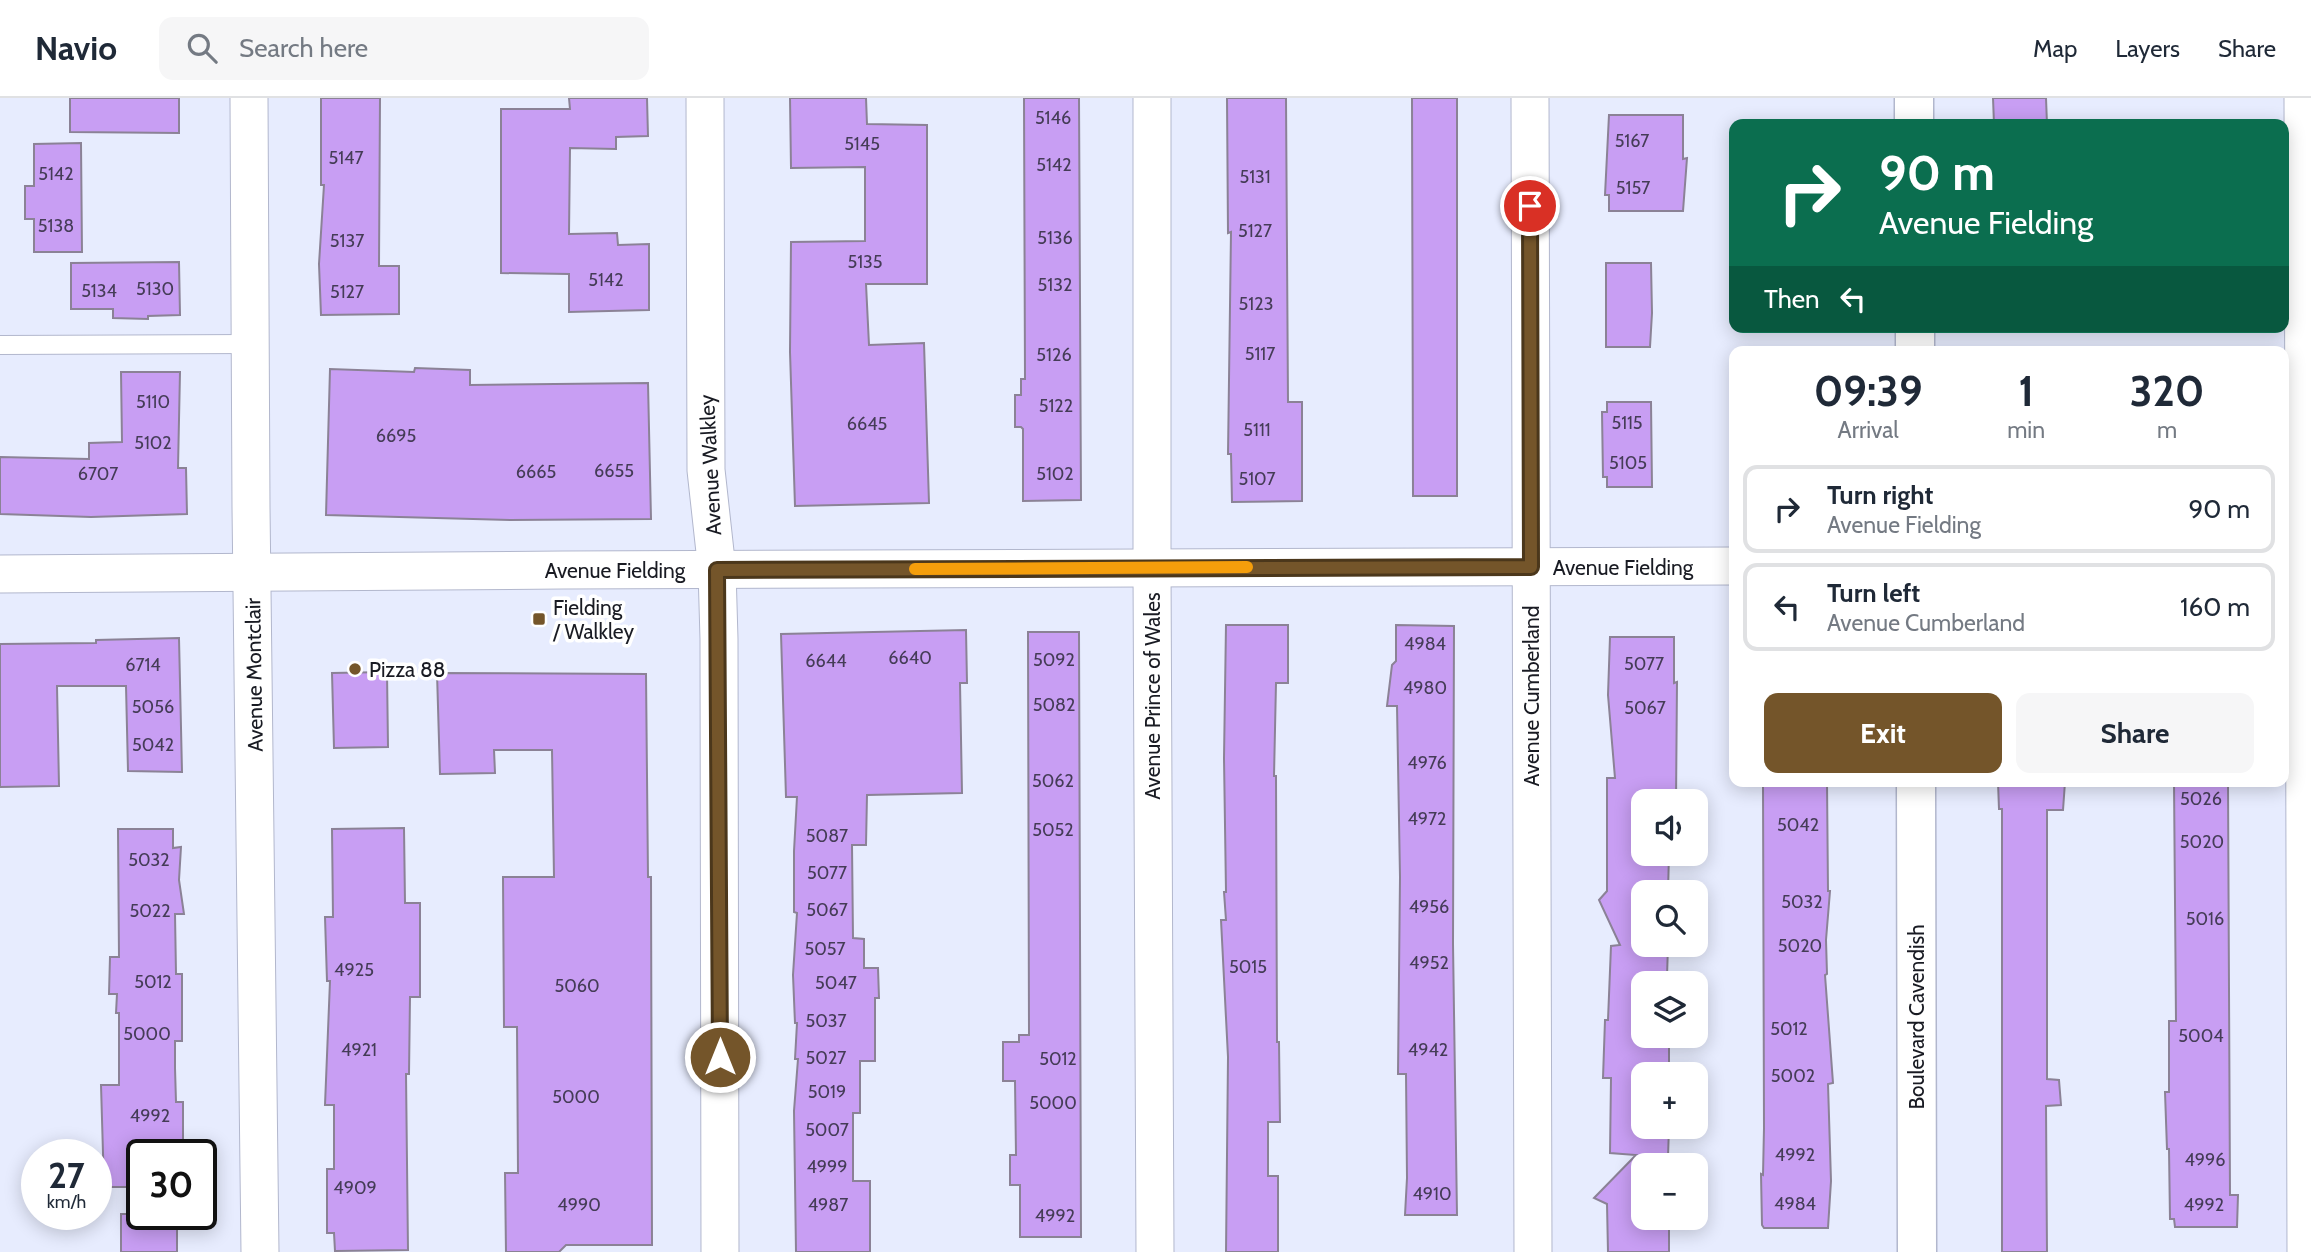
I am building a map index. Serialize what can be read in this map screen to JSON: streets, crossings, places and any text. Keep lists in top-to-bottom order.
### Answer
{
  "streets": {
    "main road": ["Boulevard Cavendish"],
    "street": [
      "Avenue Walkley",
      "Avenue Fielding",
      "Avenue Montclair",
      "Avenue Prince of Wales",
      "Avenue Cumberland"
    ]
  },
  "crossings": [
    ["Avenue Walkley", "Avenue Fielding"],
    ["Avenue Fielding", "Avenue Montclair"],
    ["Avenue Fielding", "Avenue Prince of Wales"],
    ["Avenue Fielding", "Avenue Cumberland"]
  ],
  "places": {
    "transit": ["Fielding / Walkley"],
    "other": ["Pizza 88"]
  },
  "house_numbers": [
    "5146",
    "5167",
    "5145",
    "5147",
    "5142",
    "5142",
    "5131",
    "5157",
    "5138",
    "5127",
    "5136",
    "5137",
    "5135",
    "5142",
    "5132",
    "5130",
    "5134",
    "5127",
    "5123",
    "5117",
    "5126",
    "5110",
    "5122",
    "5115",
    "6645",
    "5111",
    "6695",
    "5102",
    "5105",
    "6655",
    "6665",
    "6707",
    "5102",
    "5107",
    "4984",
    "6640",
    "5092",
    "6644",
    "5077",
    "6714",
    "4980",
    "5082",
    "5056",
    "5067",
    "5042",
    "4976",
    "5062",
    "5026",
    "4972",
    "5042",
    "5052",
    "5087",
    "5020",
    "5032",
    "5077",
    "5032",
    "4956",
    "5067",
    "5022",
    "5016",
    "5020",
    "5057",
    "4952",
    "5015",
    "4925",
    "5012",
    "5047",
    "5060",
    "5037",
    "5012",
    "5000",
    "5004",
    "4921",
    "4942",
    "5027",
    "5012",
    "5002",
    "5019",
    "5000",
    "5000",
    "4992",
    "5007",
    "4992",
    "4996",
    "4999",
    "4909",
    "4910",
    "4984",
    "4990",
    "4987",
    "4992",
    "4992"
  ],
  "page": {
    "header": "Navio",
    "search": "Search here",
    "nav": ["Map", "Layers", "Share"],
    "turn": ["90 m", "Avenue Fielding"],
    "then": "Then",
    "eta": [
      "09:39",
      "Arrival",
      "1",
      "min",
      "320",
      "m"
    ],
    "list": [
      {
        "name": "Turn right",
        "note": "Avenue Fielding",
        "value": "90 m"
      },
      {
        "name": "Turn left",
        "note": "Avenue Cumberland",
        "value": "160 m"
      }
    ],
    "buttons": ["Exit", "Share"],
    "map_buttons": ["+", "−"],
    "speed": "27 km/h",
    "limit": "30"
  }
}
